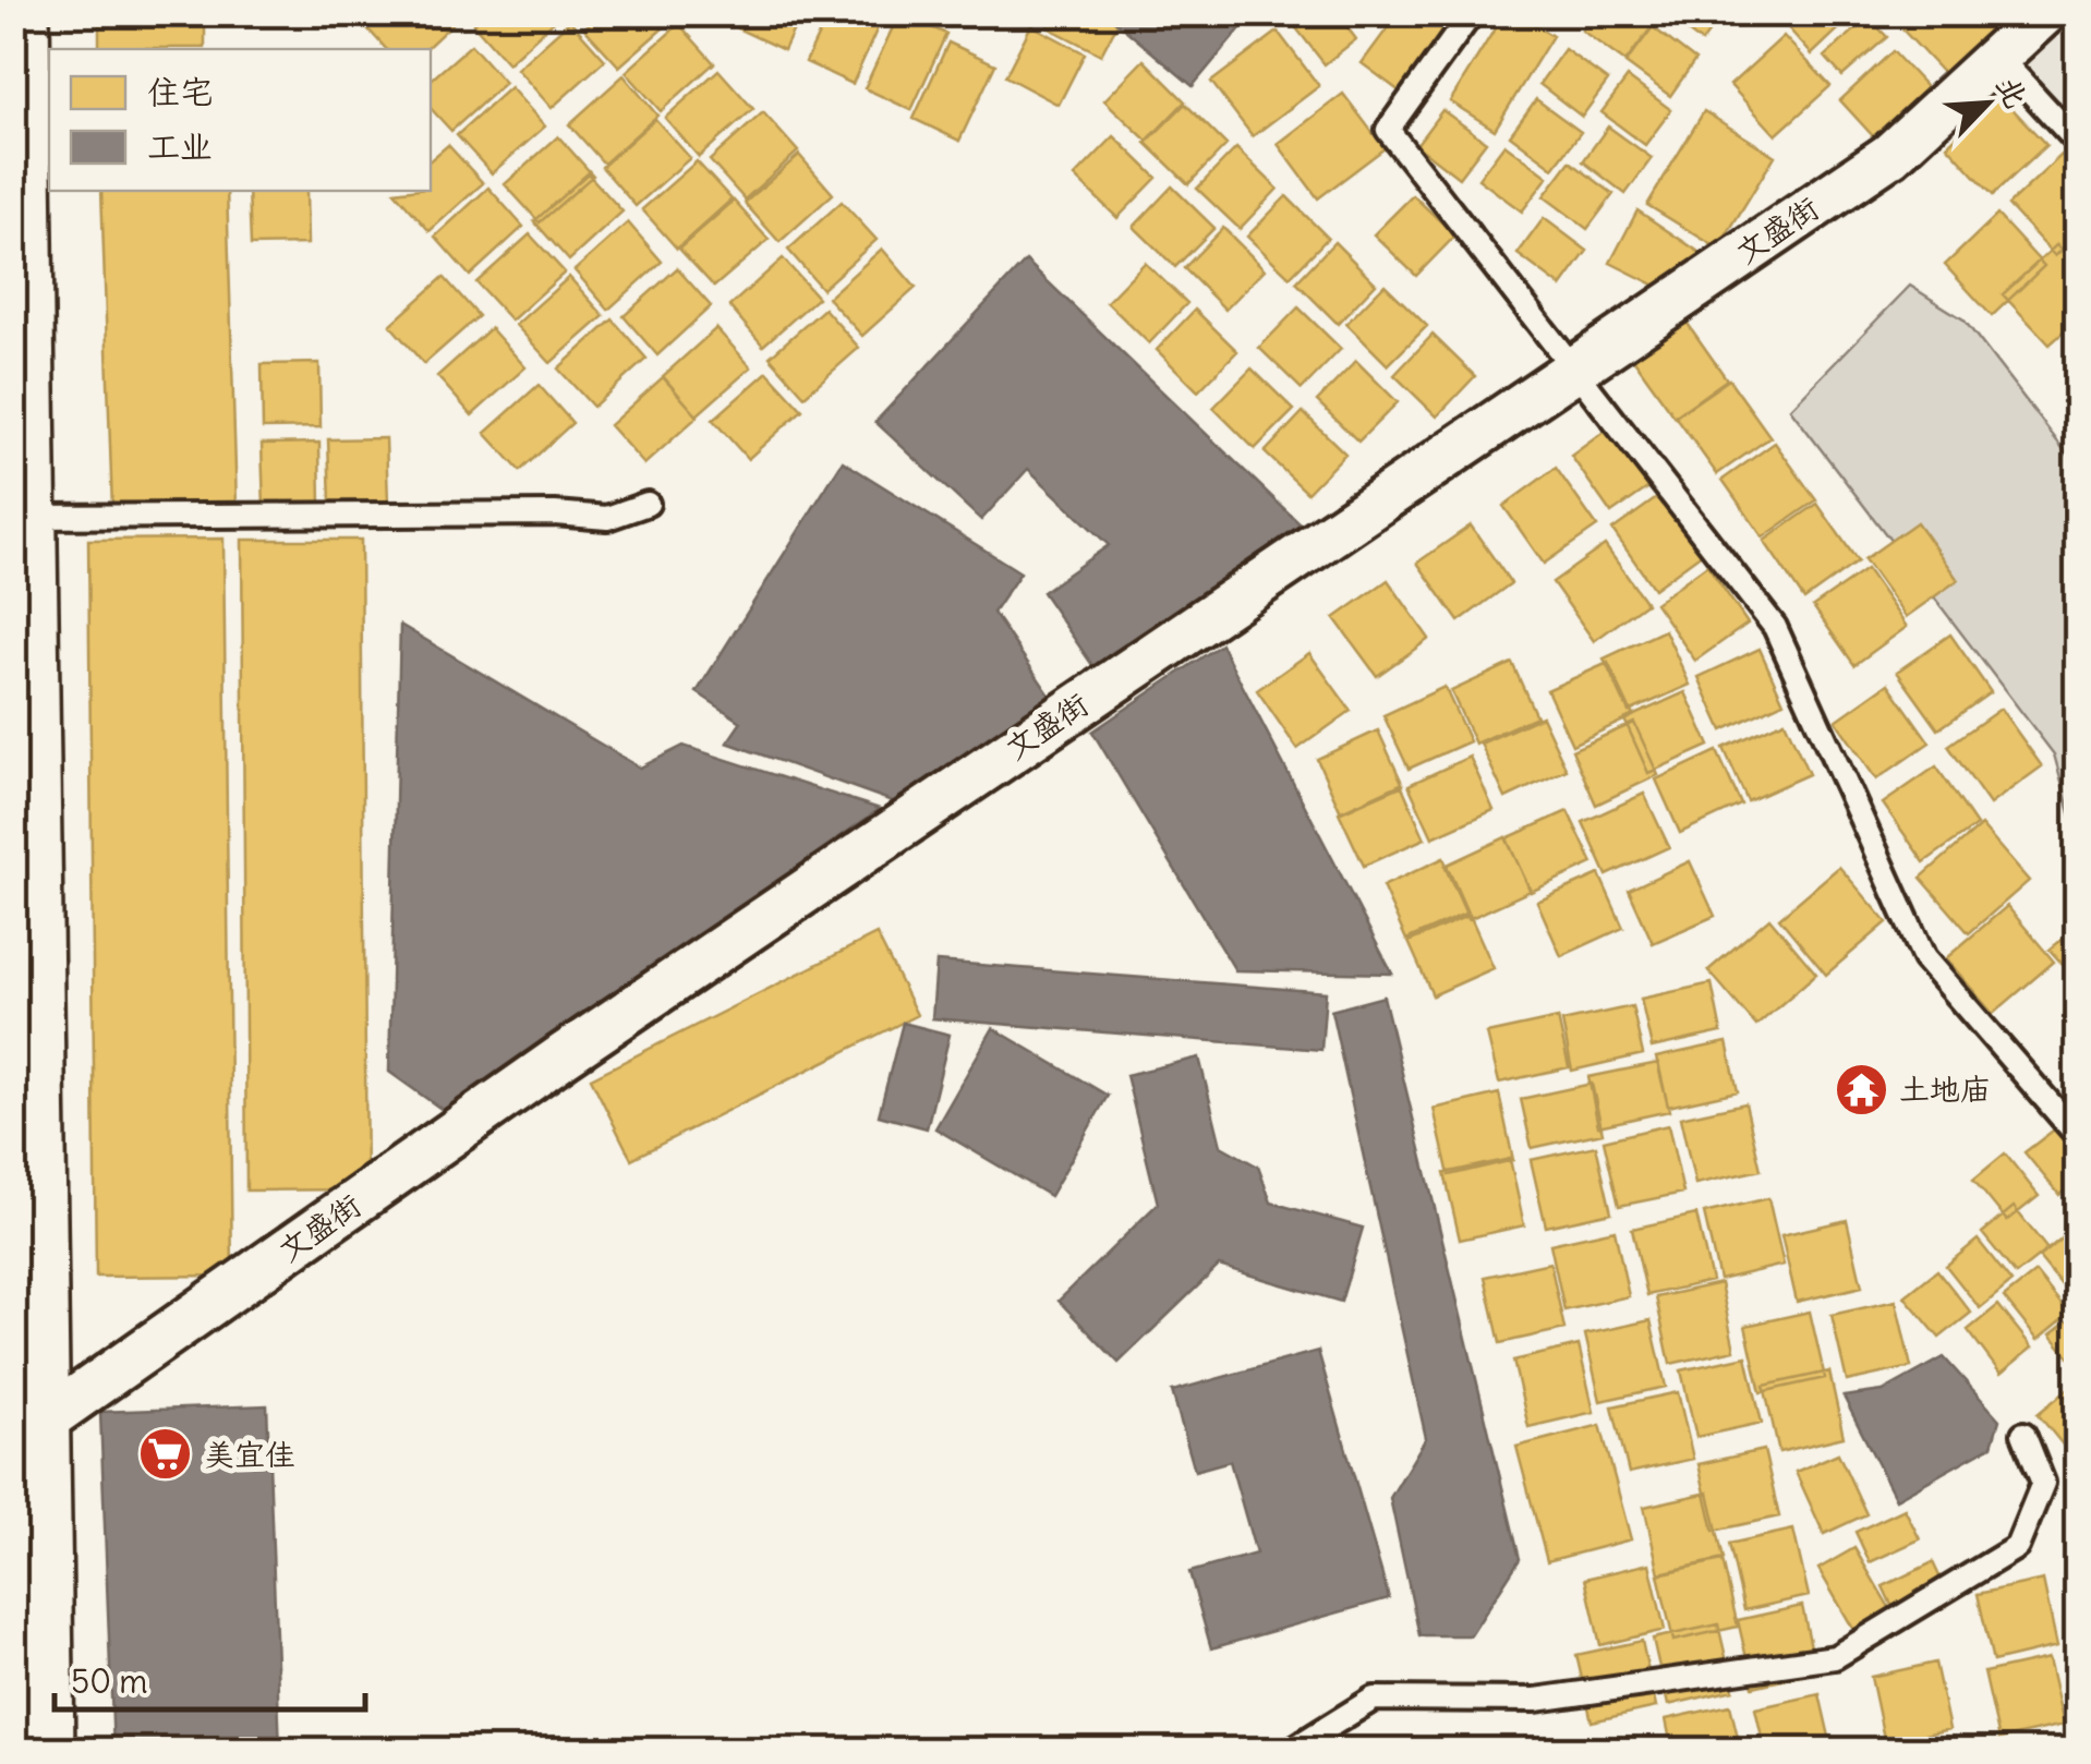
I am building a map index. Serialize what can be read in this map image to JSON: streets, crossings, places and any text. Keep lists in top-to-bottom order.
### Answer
{
  "streets": {
    "street": ["文盛街"]
  },
  "places": {
    "temple": ["土地庙"],
    "supermarket": ["美宜佳"]
  },
  "legend": ["住宅", "工业"],
  "scale_bar": "50 m",
  "north": "top right"
}
